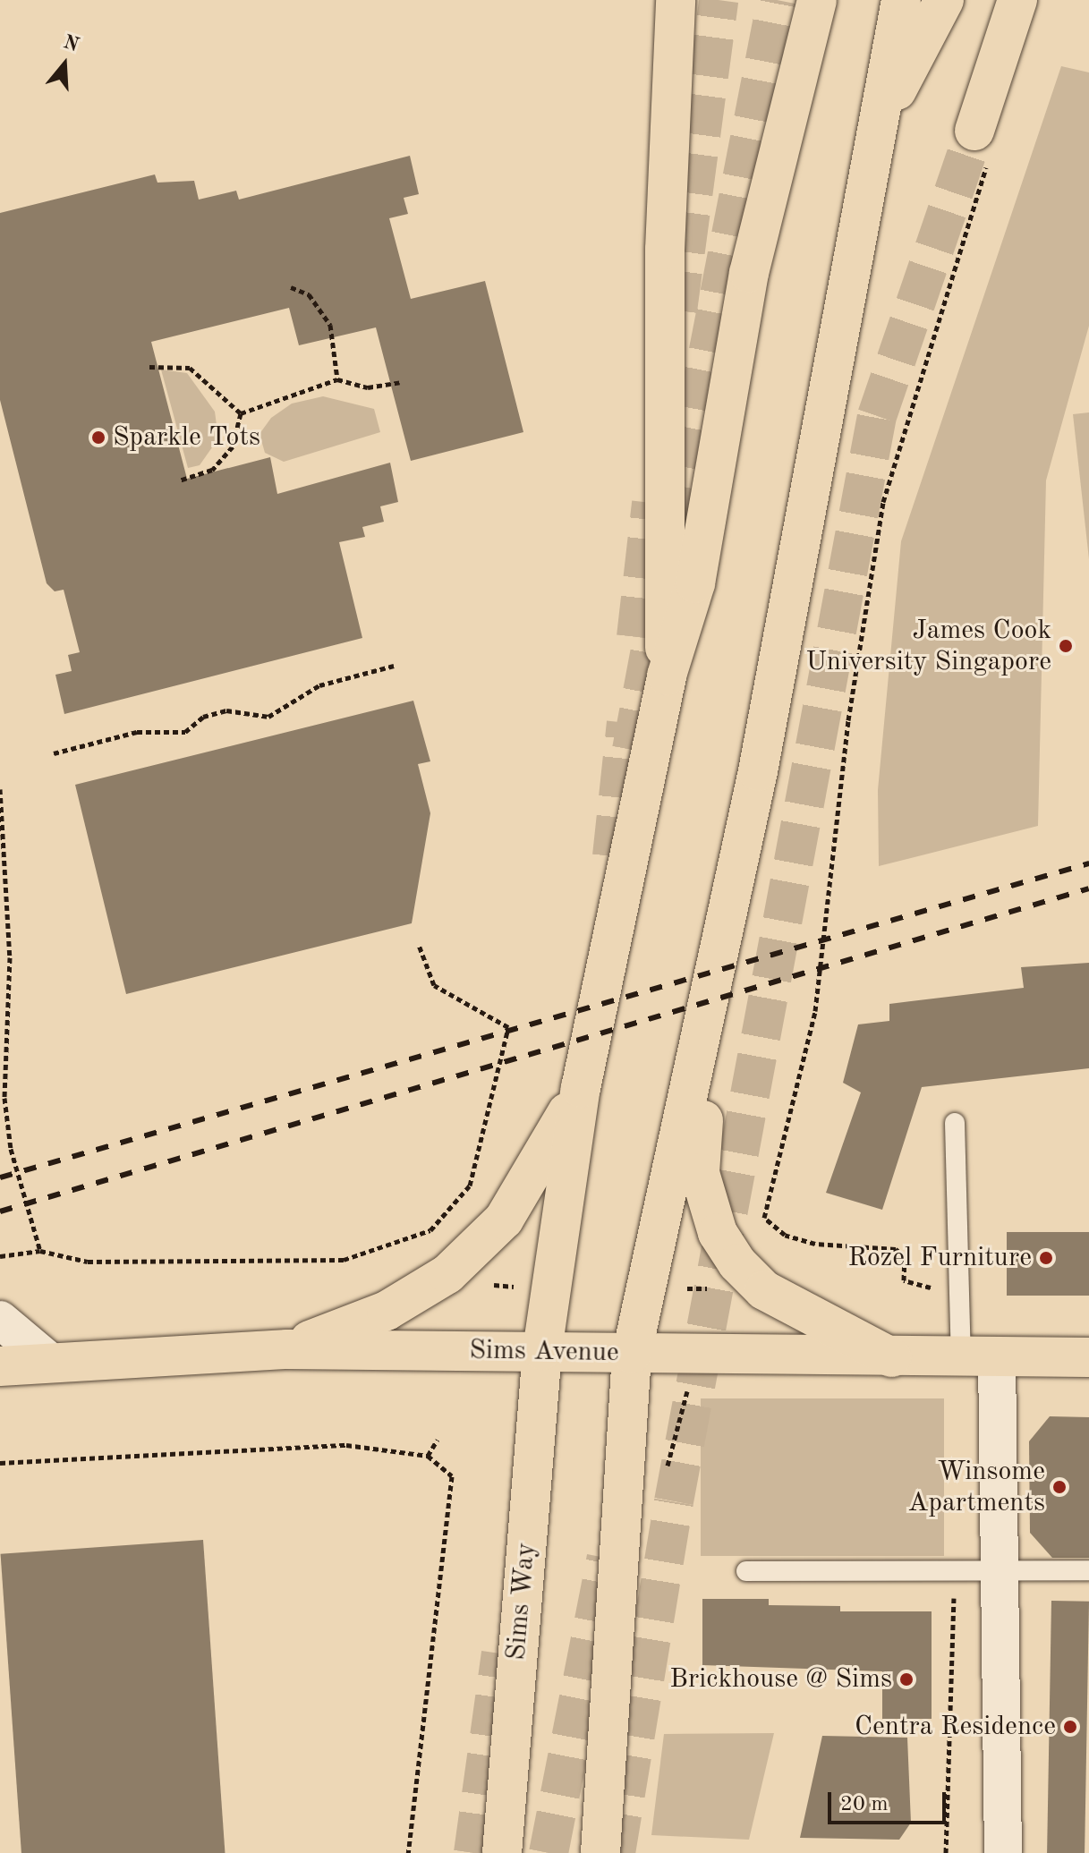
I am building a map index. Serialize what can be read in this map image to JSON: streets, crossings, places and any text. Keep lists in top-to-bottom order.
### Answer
{
  "streets": {
    "main road": ["Sims Avenue", "Sims Way"]
  },
  "crossings": [
    ["Sims Avenue", "Sims Way"]
  ],
  "places": [
    "Sparkle Tots",
    "James Cook University Singapore",
    "Rozel Furniture",
    "Winsome Apartments",
    "Brickhouse @ Sims",
    "Centra Residence"
  ],
  "scale_bar": "20 m",
  "north": "top"
}
